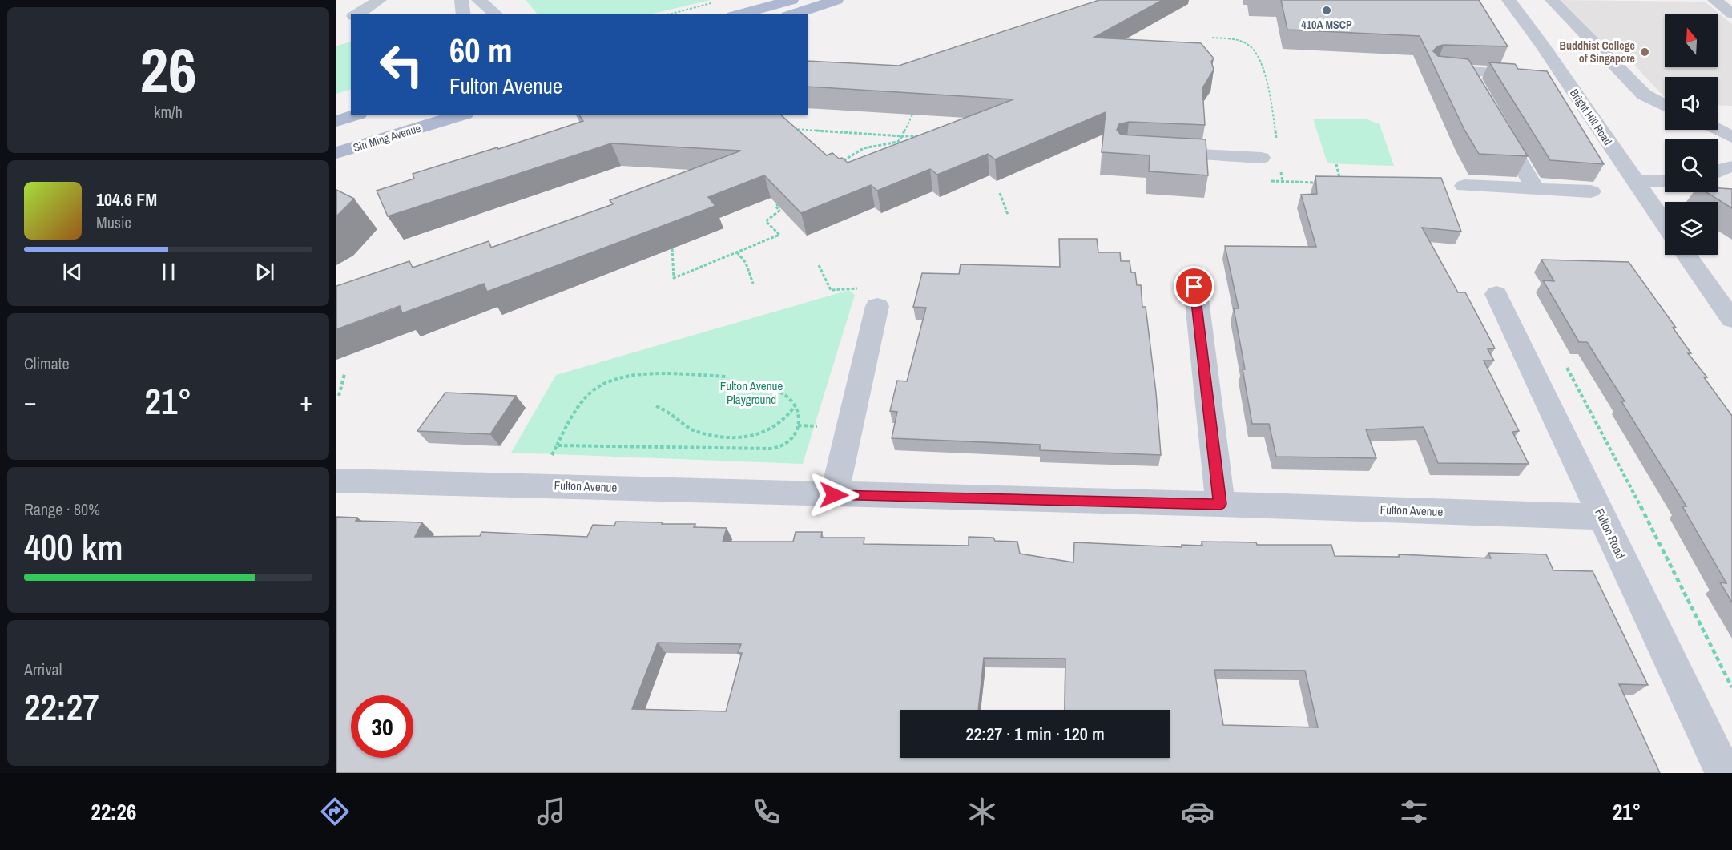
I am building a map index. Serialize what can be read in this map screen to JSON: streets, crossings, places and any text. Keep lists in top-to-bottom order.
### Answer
{
  "streets": {
    "main road": ["Sin Ming Avenue"],
    "street": ["Bright Hill Road", "Fulton Avenue", "Fulton Road"]
  },
  "crossings": [
    ["Fulton Avenue", "Fulton Road"]
  ],
  "parks": ["Fulton Avenue Playground"],
  "places": ["410A MSCP", "Buddhist College of Singapore"],
  "north": "top",
  "page": {
    "tile": [
      ["26", "km/h"],
      "Climate",
      ["Range · 80%", "400 km"],
      ["Arrival", "22:27"]
    ],
    "turn": ["60 m", "Fulton Avenue"],
    "song": ["104.6 FM", "Music"],
    "heat": ["−", "21°", "+"],
    "limit": "30",
    "trip": "22:27 · 1 min · 120 m",
    "tabs": ["22:26", "21°"]
  }
}
